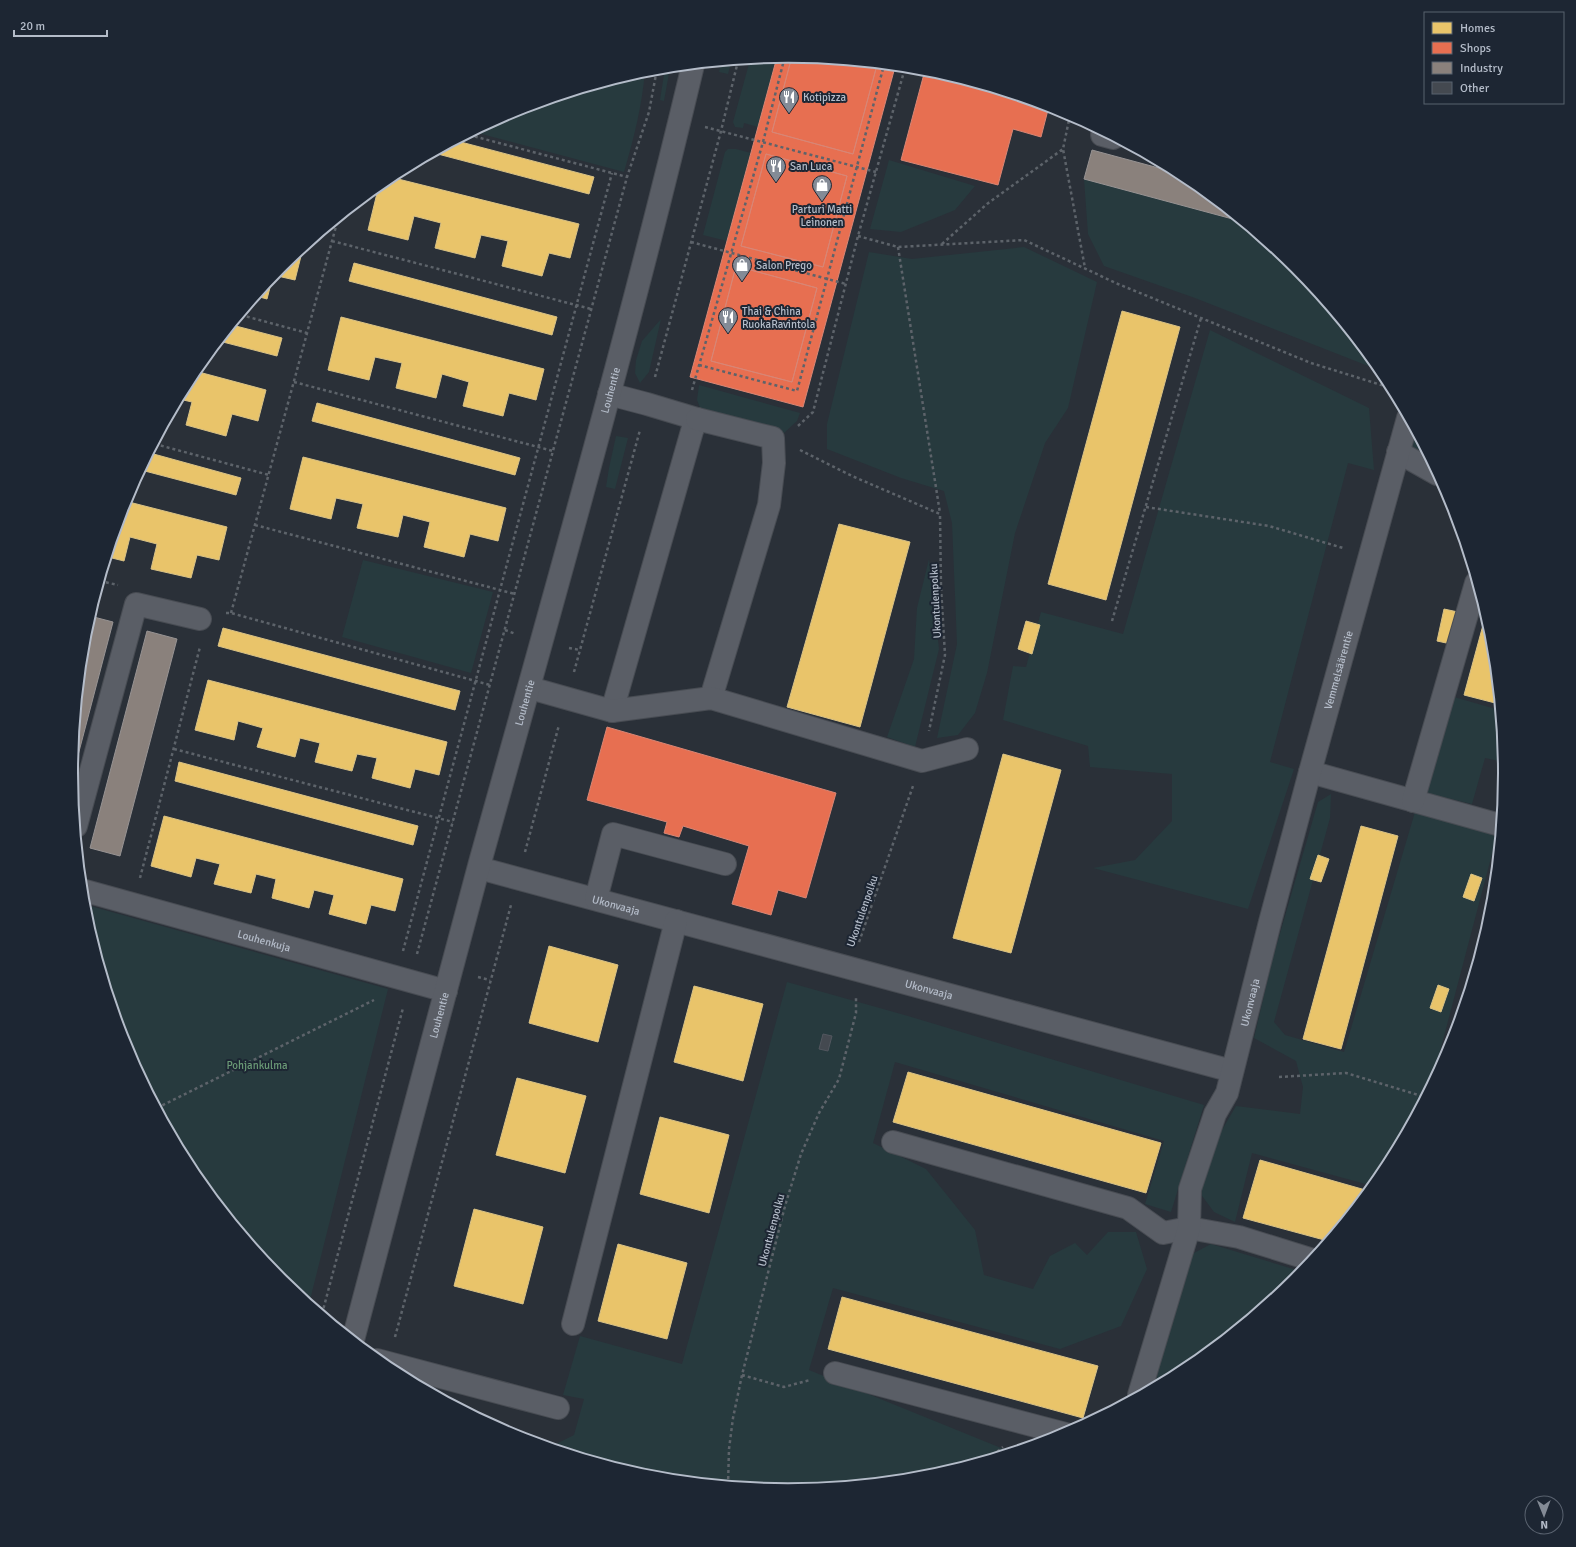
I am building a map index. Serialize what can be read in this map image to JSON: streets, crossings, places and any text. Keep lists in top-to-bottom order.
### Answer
{
  "streets": {
    "street": [
      "Louhentie",
      "Vemmelsäärentie",
      "Ukonvaaja",
      "Louhenkuja"
    ],
    "path": ["Ukontulenpolku"]
  },
  "crossings": [
    ["Louhentie", "Ukonvaaja"],
    ["Louhentie", "Louhenkuja"],
    ["Ukontulenpolku", "Ukonvaaja"],
    ["Vemmelsäärentie", "Ukonvaaja"]
  ],
  "parks": ["Pohjankulma"],
  "places": {
    "restaurant": ["Kotipizza", "San Luca", "Thai & China RuokaRavintola"],
    "shop": ["Parturi Matti Leinonen", "Salon Prego"]
  },
  "legend": [
    "Homes",
    "Shops",
    "Industry",
    "Other"
  ],
  "scale_bar": "20 m",
  "north": "bottom"
}
